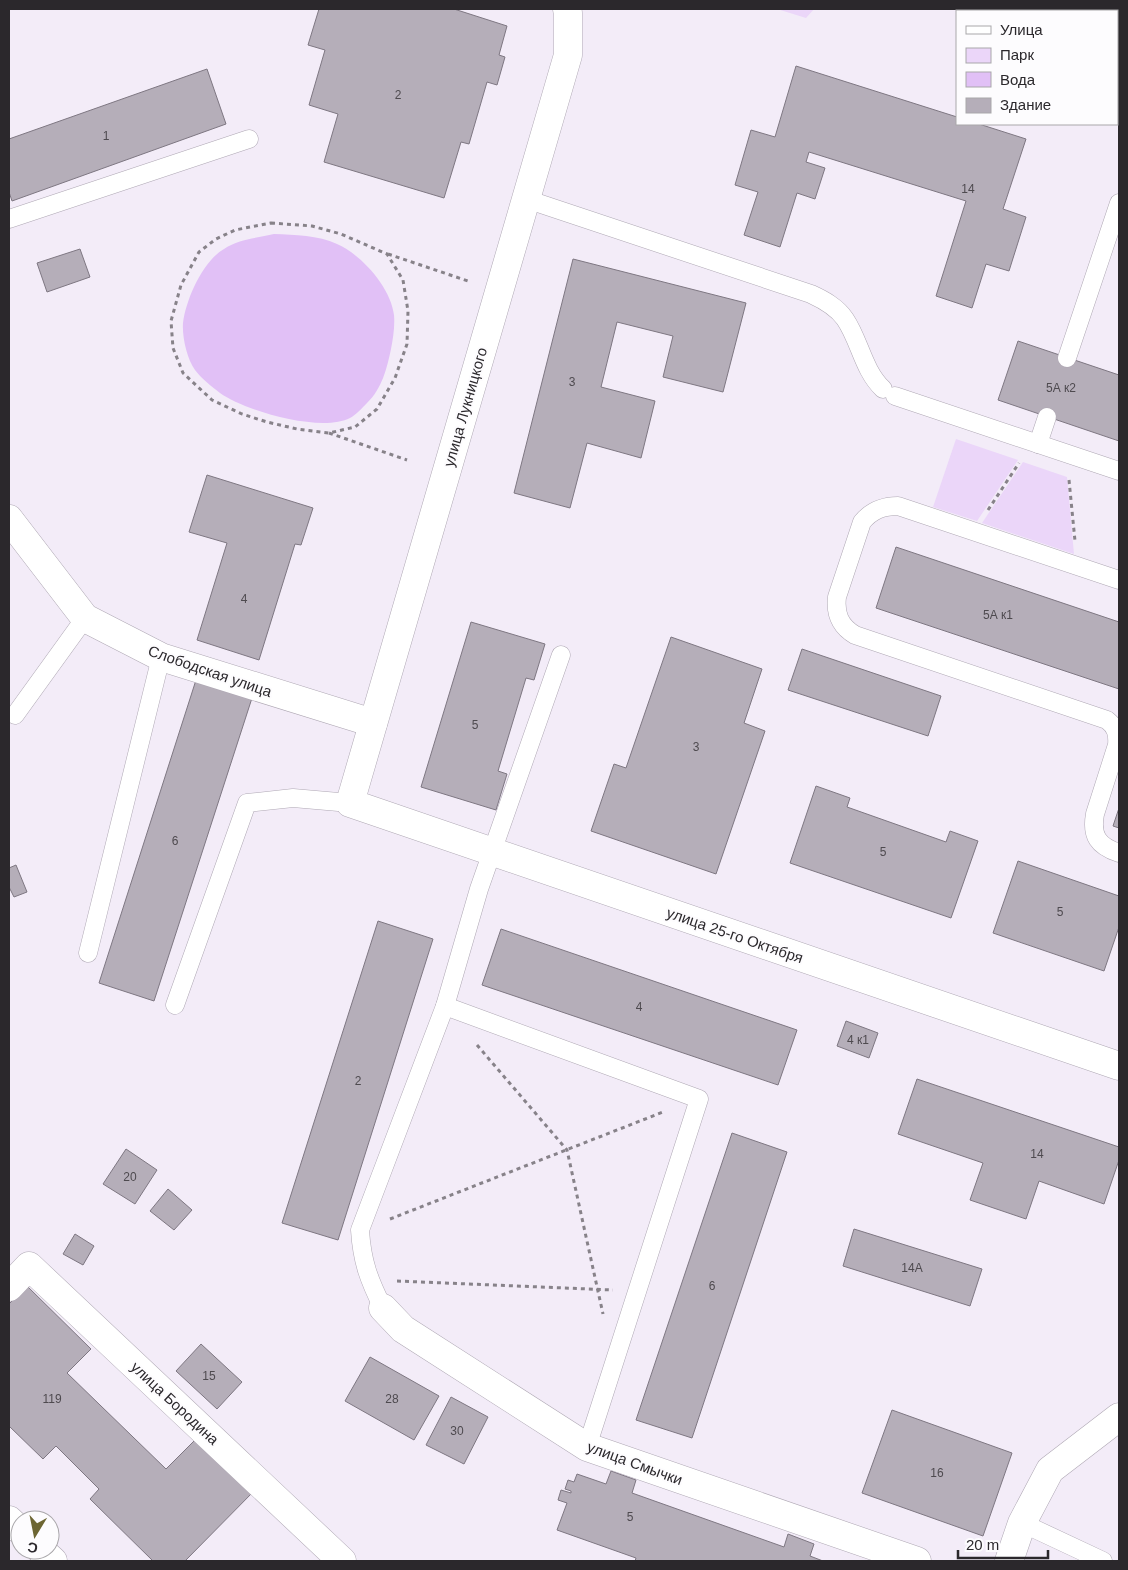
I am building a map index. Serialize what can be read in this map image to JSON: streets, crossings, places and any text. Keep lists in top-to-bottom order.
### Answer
{
  "streets": {
    "street": [
      "улица Лукницкого",
      "Слободская улица",
      "улица 25-го Октября",
      "улица Бородина",
      "улица Смычки"
    ]
  },
  "crossings": [
    ["улица Лукницкого", "Слободская улица"],
    ["улица Лукницкого", "улица 25-го Октября"]
  ],
  "house_numbers": [
    "2",
    "1",
    "14",
    "3",
    "5А к2",
    "4",
    "5А к1",
    "5",
    "3",
    "6",
    "5",
    "5",
    "4",
    "4 к1",
    "2",
    "14",
    "20",
    "14А",
    "6",
    "15",
    "119",
    "28",
    "30",
    "16",
    "5"
  ],
  "legend": [
    "Улица",
    "Парк",
    "Вода",
    "Здание"
  ],
  "scale_bar": "20 m",
  "north": "bottom"
}
